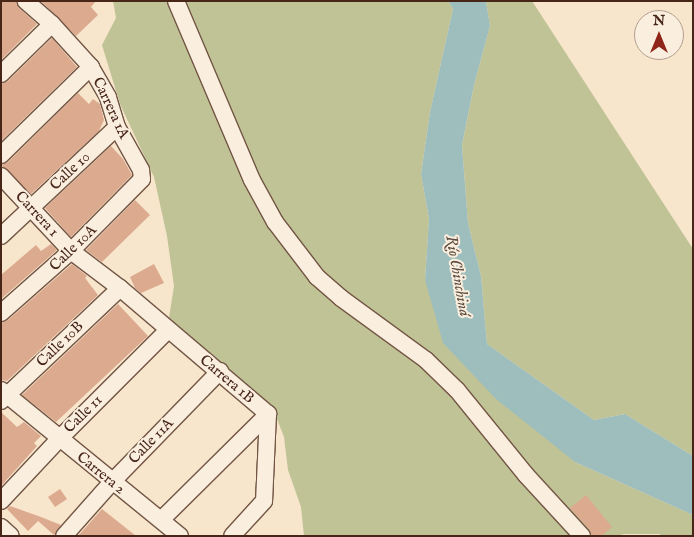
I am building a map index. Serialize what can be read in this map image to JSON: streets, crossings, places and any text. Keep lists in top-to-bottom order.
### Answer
{
  "streets": {
    "street": [
      "Carrera 1A",
      "Calle 10",
      "Carrera 1",
      "Calle 10A",
      "Calle 10B",
      "Carrera 1B",
      "Calle 11",
      "Calle 11A",
      "Carrera 2"
    ]
  },
  "crossings": [
    ["Carrera 1A", "Calle 10"],
    ["Carrera 1A", "Calle 10A"],
    ["Calle 10", "Carrera 1"],
    ["Carrera 1", "Calle 10A"],
    ["Carrera 1", "Calle 10B"],
    ["Carrera 1", "Carrera 1B"],
    ["Calle 10B", "Carrera 1B"],
    ["Calle 10B", "Carrera 2"],
    ["Carrera 1B", "Calle 11"],
    ["Carrera 1B", "Calle 11A"],
    ["Calle 11", "Carrera 2"],
    ["Calle 11A", "Carrera 2"]
  ],
  "water": ["Río Chinchiná"],
  "north": "top"
}
